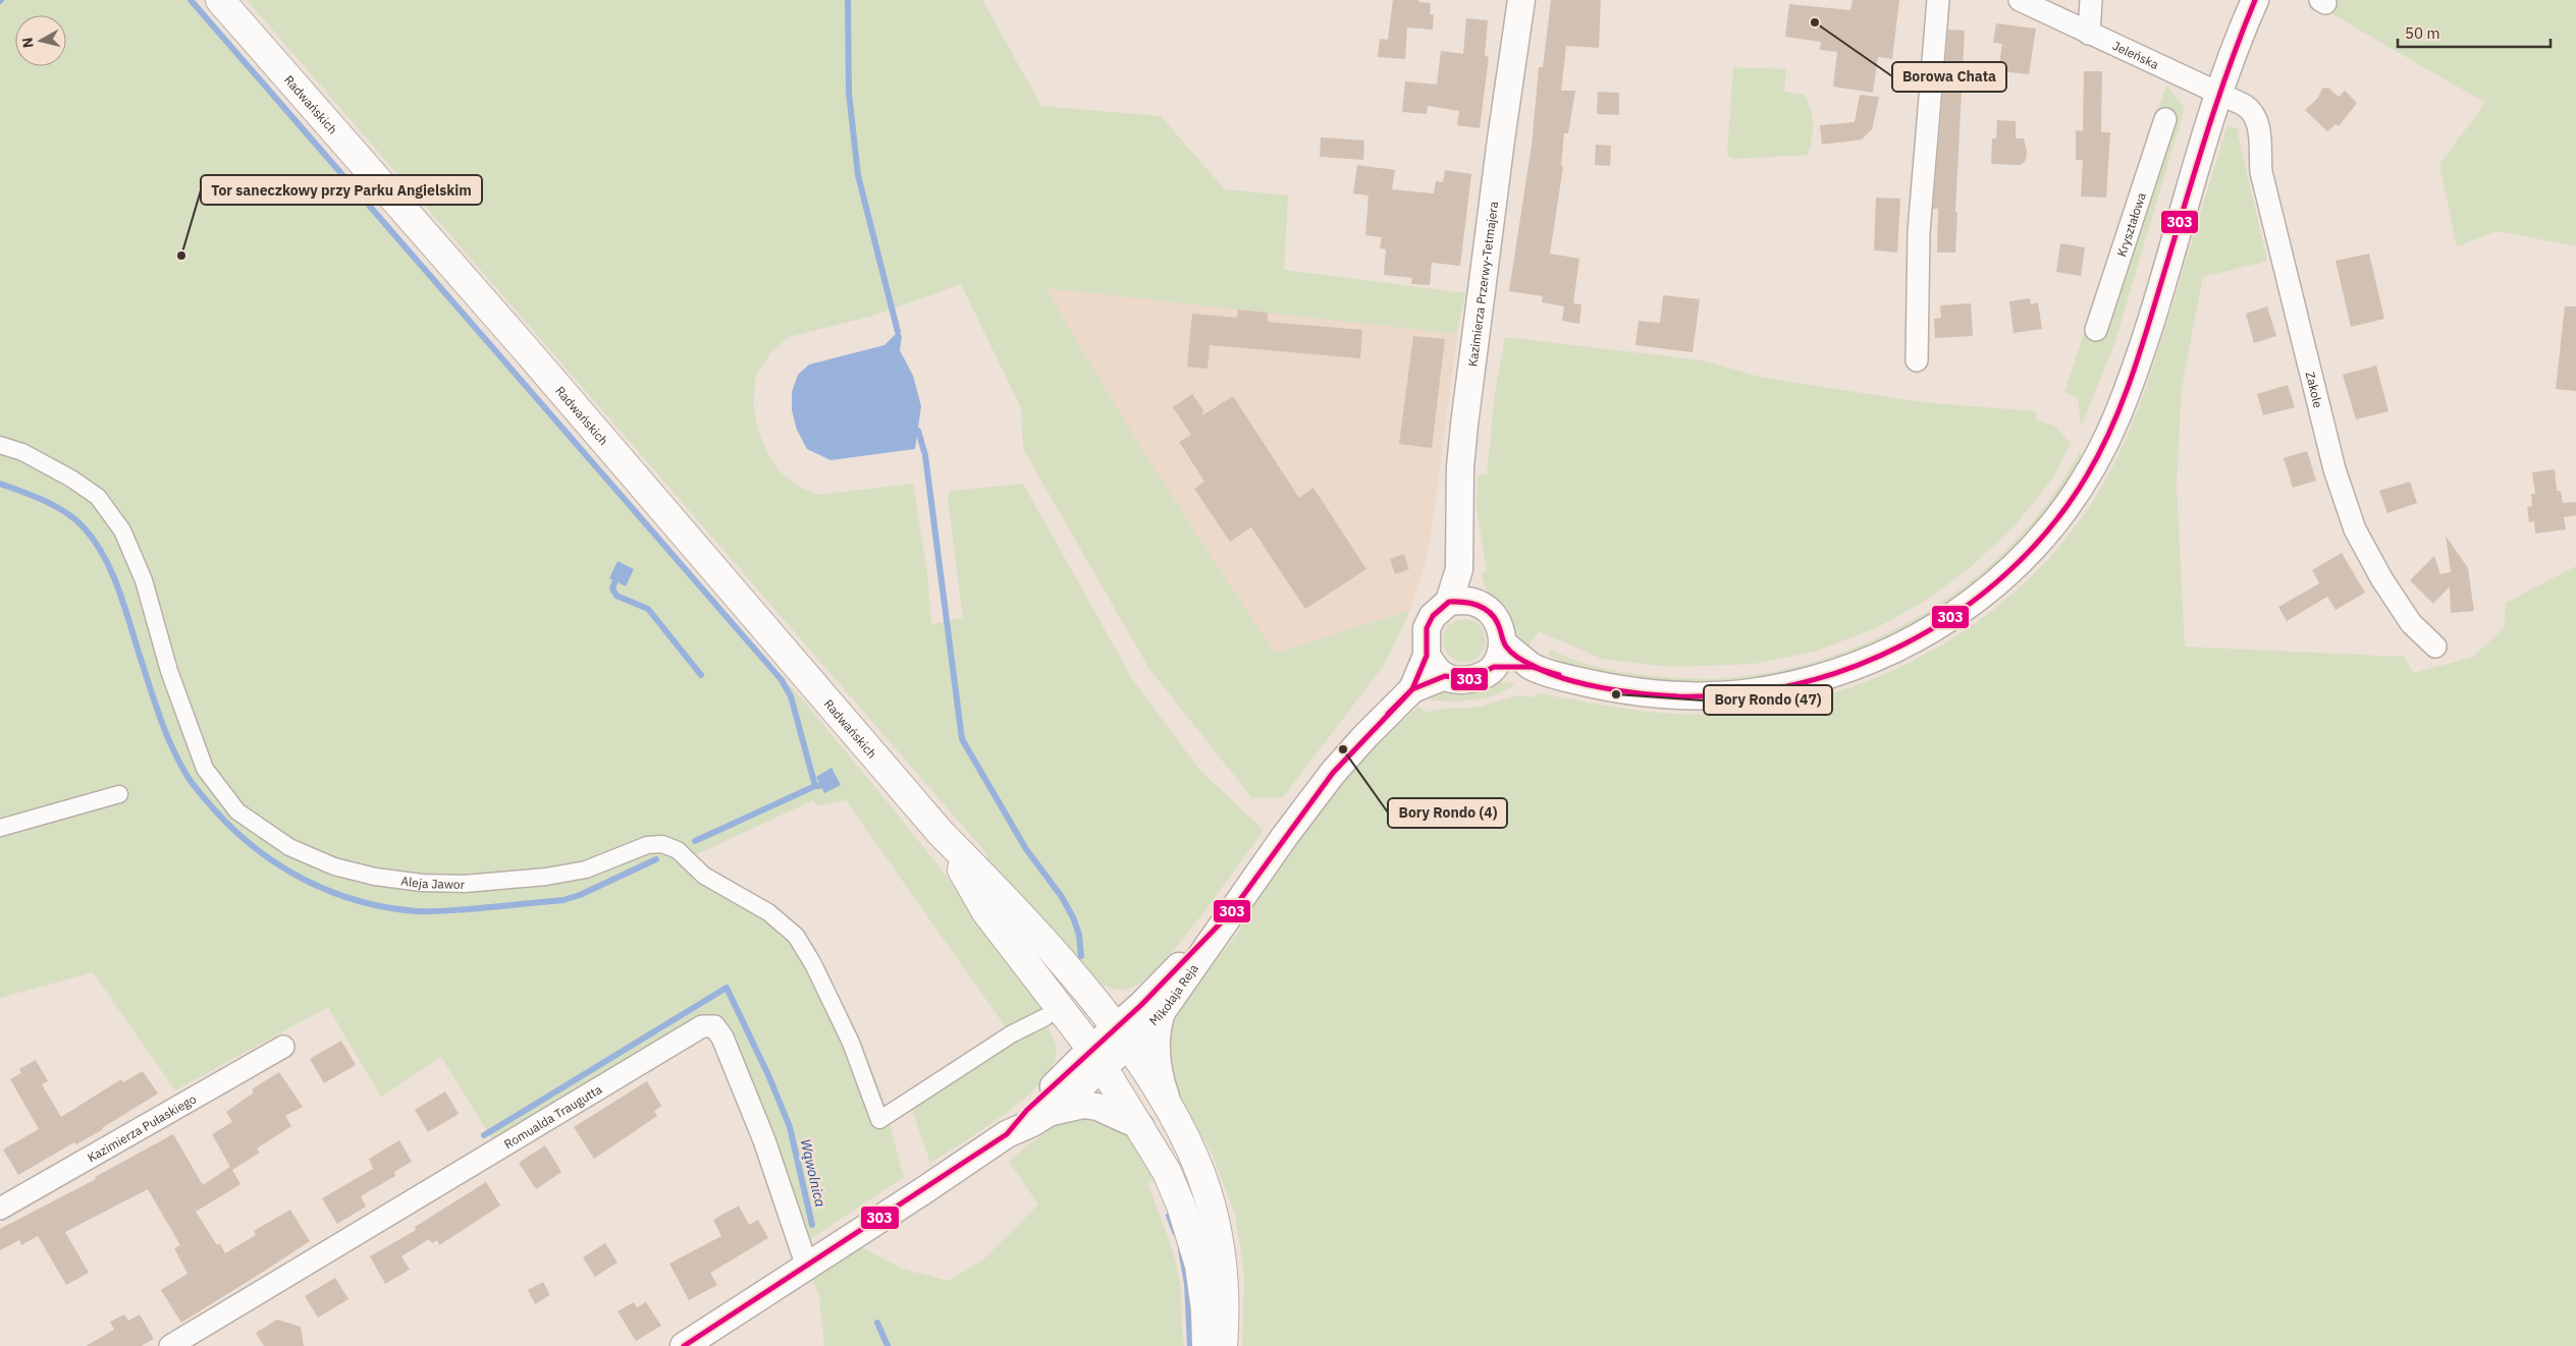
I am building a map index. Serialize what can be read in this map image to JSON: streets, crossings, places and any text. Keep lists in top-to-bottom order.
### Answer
{
  "streets": {
    "main road": ["Radwańskich"],
    "street": [
      "Jeleńska",
      "Kryształowa",
      "Kazimierza Przerwy-Tetmajera",
      "Zakole",
      "Aleja Jawor",
      "Mikołaja Reja",
      "Romualda Traugutta",
      "Kazimierza Pułaskiego"
    ]
  },
  "crossings": [
    ["Jeleńska", "Zakole"],
    ["Radwańskich", "Mikołaja Reja"],
    ["Kazimierza Przerwy-Tetmajera", "Mikołaja Reja"],
    ["Mikołaja Reja", "Romualda Traugutta"]
  ],
  "water": ["Wąwolnica"],
  "places": [
    "Borowa Chata",
    "Tor saneczkowy przy Parku Angielskim",
    "Bory Rondo (47)",
    "Bory Rondo (4)"
  ],
  "lines": ["transit line 303"],
  "scale_bar": "50 m",
  "north": "left"
}
